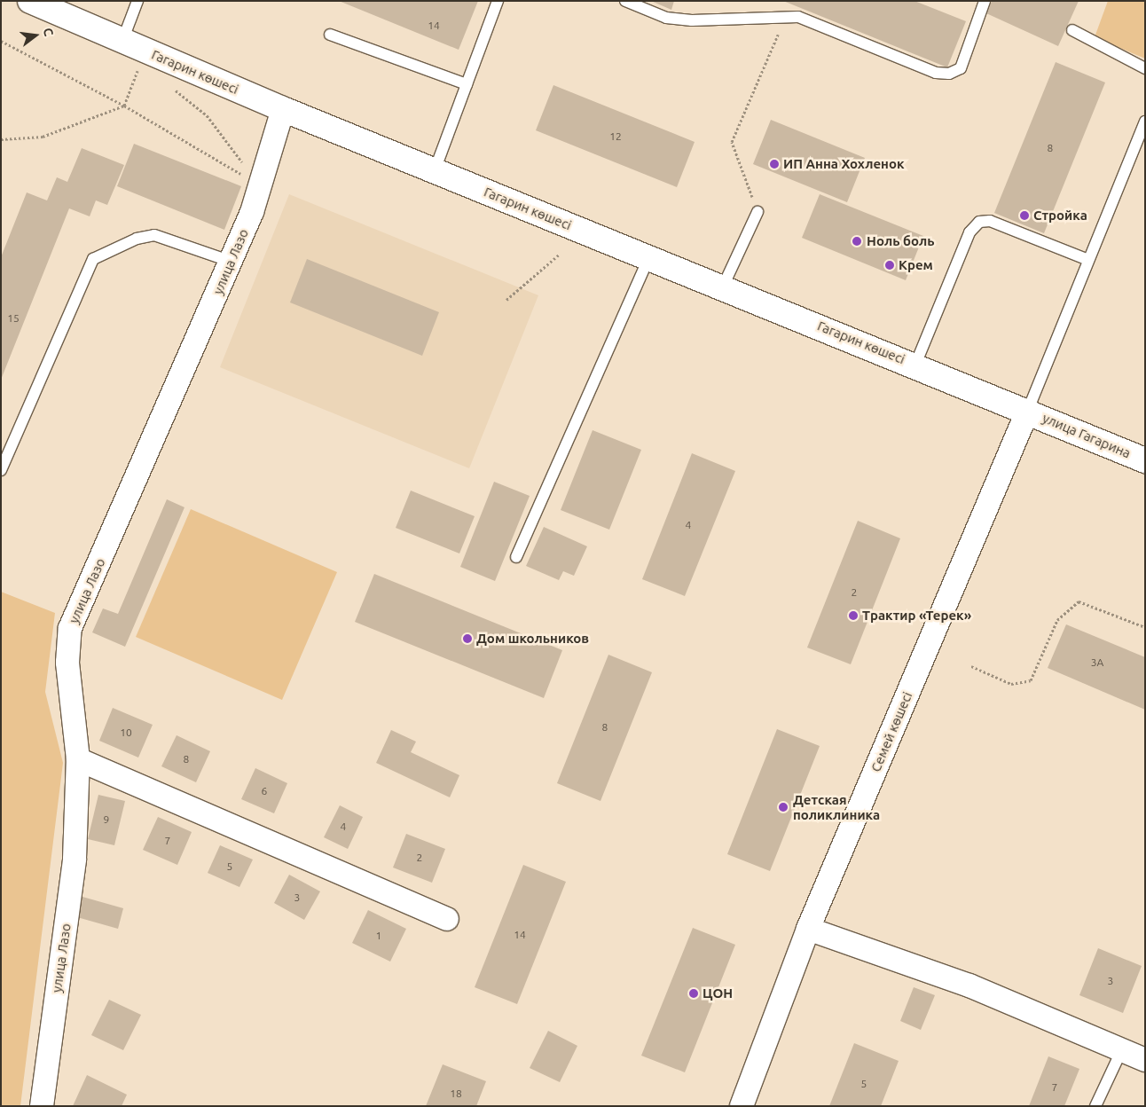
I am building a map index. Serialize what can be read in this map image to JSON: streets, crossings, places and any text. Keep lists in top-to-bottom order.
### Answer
{
  "streets": {
    "street": [
      "Гагарин көшесі",
      "улица Лазо",
      "улица Гагарина",
      "Семей көшесі"
    ]
  },
  "crossings": [
    ["Гагарин көшесі", "улица Лазо"],
    ["Гагарин көшесі", "улица Гагарина"],
    ["Гагарин көшесі", "Семей көшесі"],
    ["улица Гагарина", "Семей көшесі"]
  ],
  "places": [
    "ИП Анна Хохленок",
    "Стройка",
    "Ноль боль",
    "Крем",
    "Трактир «Терек»",
    "Дом школьников",
    "Детская поликлиника",
    "ЦОН"
  ],
  "house_numbers": [
    "14",
    "12",
    "8",
    "15",
    "4",
    "2",
    "3А",
    "8",
    "10",
    "8",
    "6",
    "9",
    "4",
    "7",
    "2",
    "5",
    "3",
    "14",
    "1",
    "3",
    "5",
    "7",
    "18"
  ],
  "north": "right"
}
